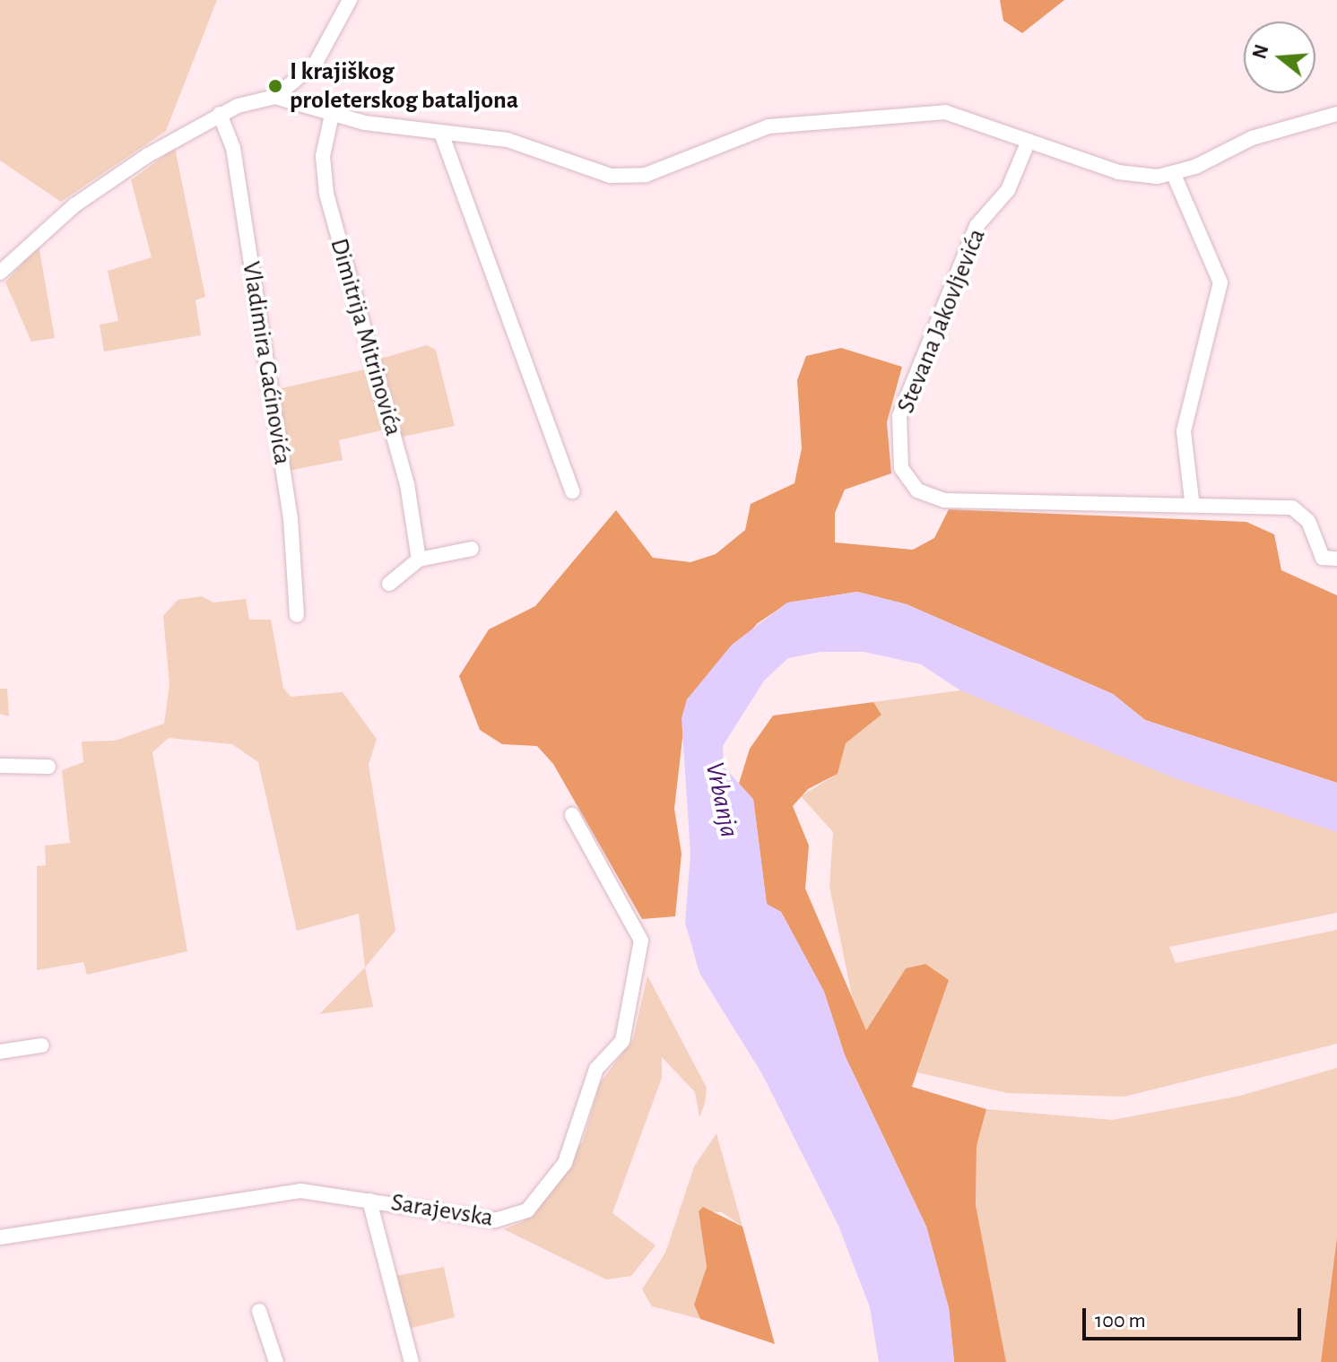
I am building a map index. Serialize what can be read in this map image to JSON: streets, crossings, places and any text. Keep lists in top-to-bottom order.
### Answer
{
  "streets": {
    "street": [
      "Stevana Jakovljevića",
      "Dimitrija Mitrinovića",
      "Vladimira Gaćinovića",
      "Sarajevska"
    ]
  },
  "water": ["Vrbanja"],
  "places": ["I krajiškog proleterskog bataljona"],
  "scale_bar": "100 m",
  "north": "left"
}
